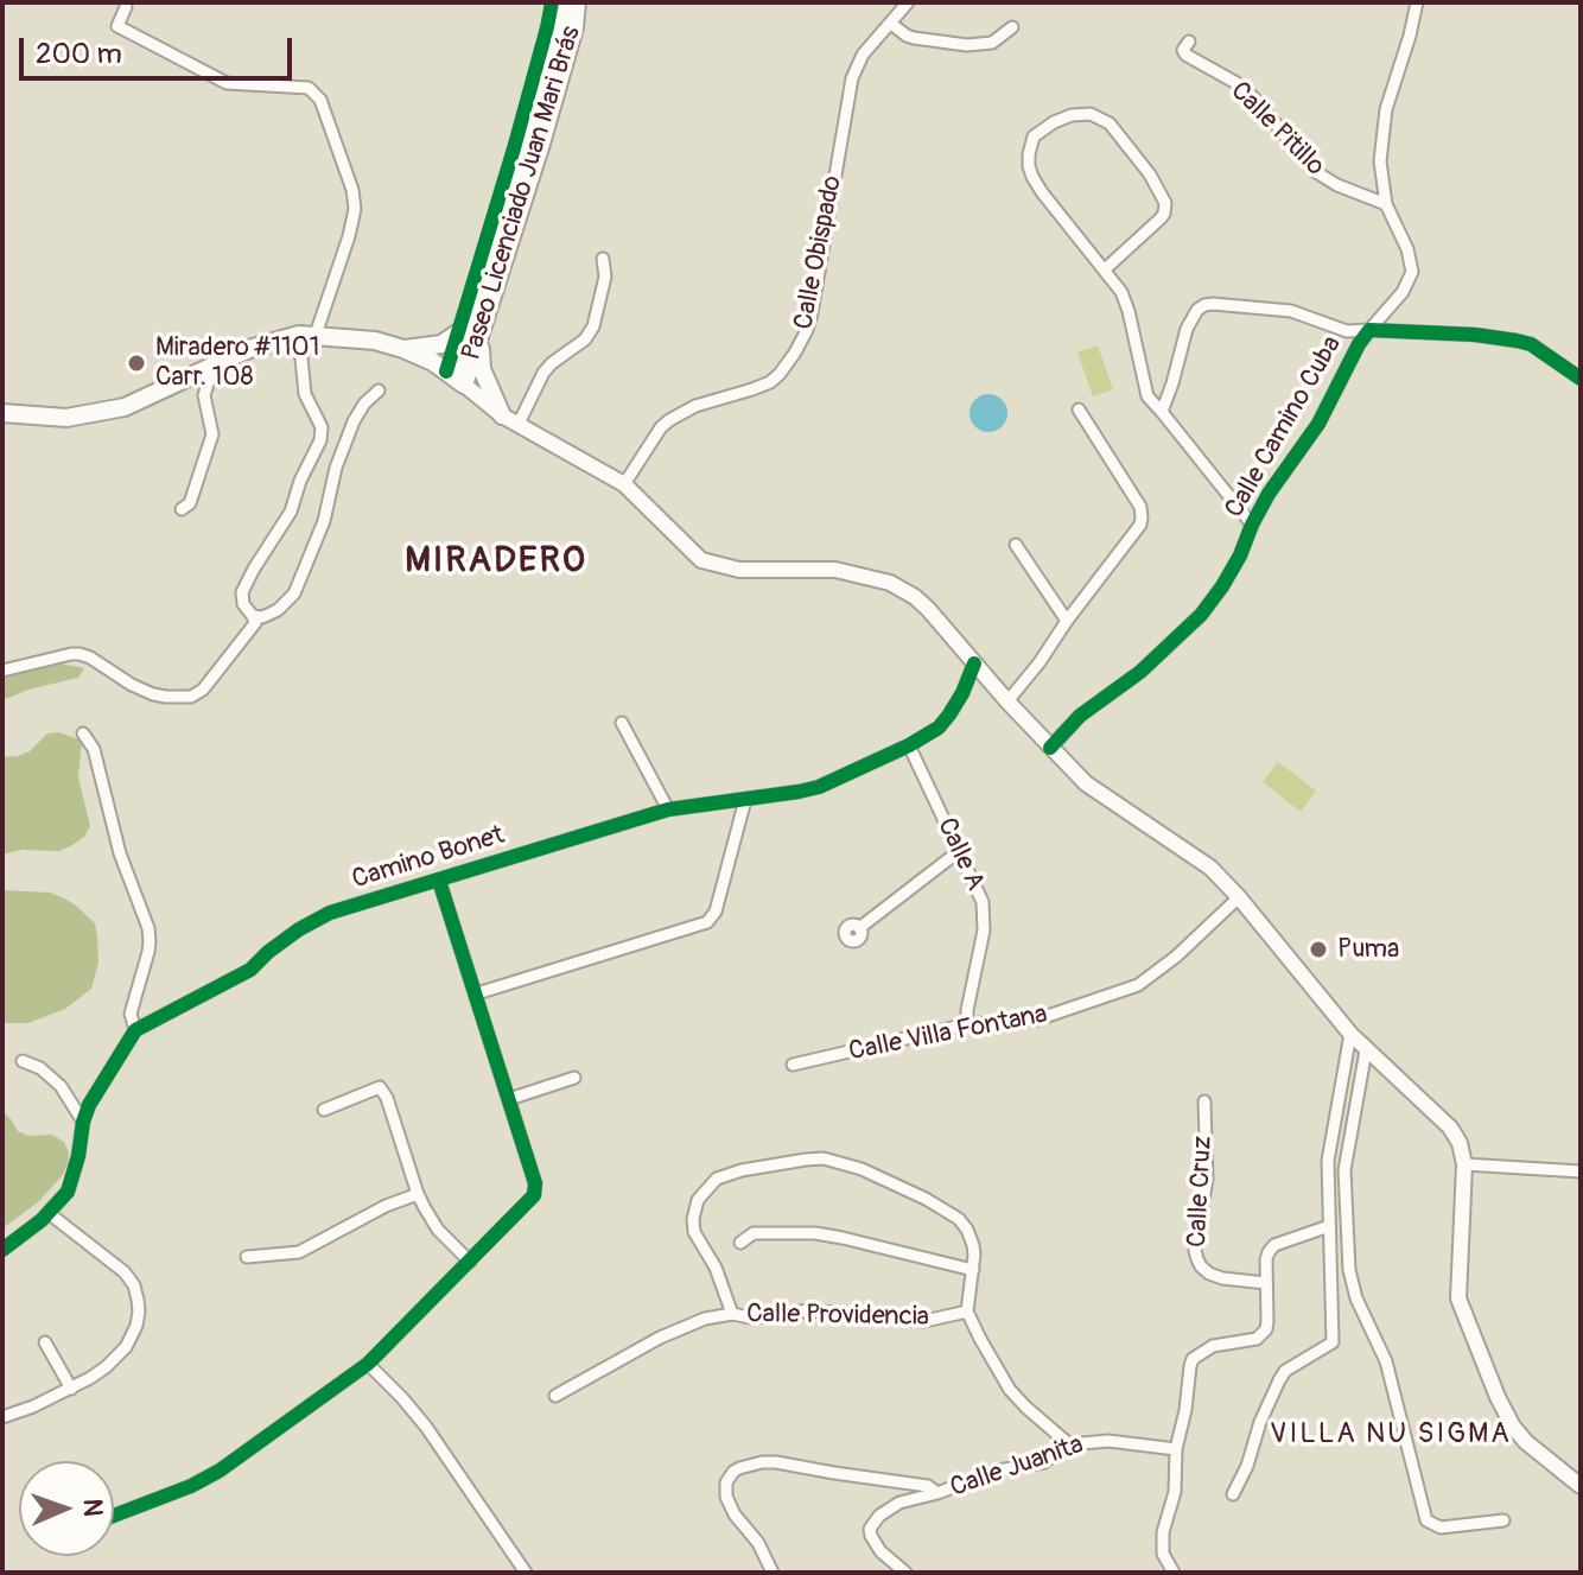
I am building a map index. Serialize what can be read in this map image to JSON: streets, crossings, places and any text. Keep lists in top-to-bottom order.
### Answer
{
  "streets": {
    "main road": ["Paseo Licenciado Juan Mari Brás"],
    "street": [
      "Calle Pitillo",
      "Calle Obispado",
      "Calle Camino Cuba",
      "Calle A",
      "Camino Bonet",
      "Calle Villa Fontana",
      "Calle Cruz",
      "Calle Providencia",
      "Calle Juanita"
    ]
  },
  "crossings": [
    ["Calle A", "Camino Bonet"],
    ["Calle A", "Calle Villa Fontana"]
  ],
  "districts": ["MIRADERO", "VILLA NU SIGMA"],
  "places": ["Miradero #1101 Carr. 108", "Puma"],
  "scale_bar": "200 m",
  "north": "right"
}
